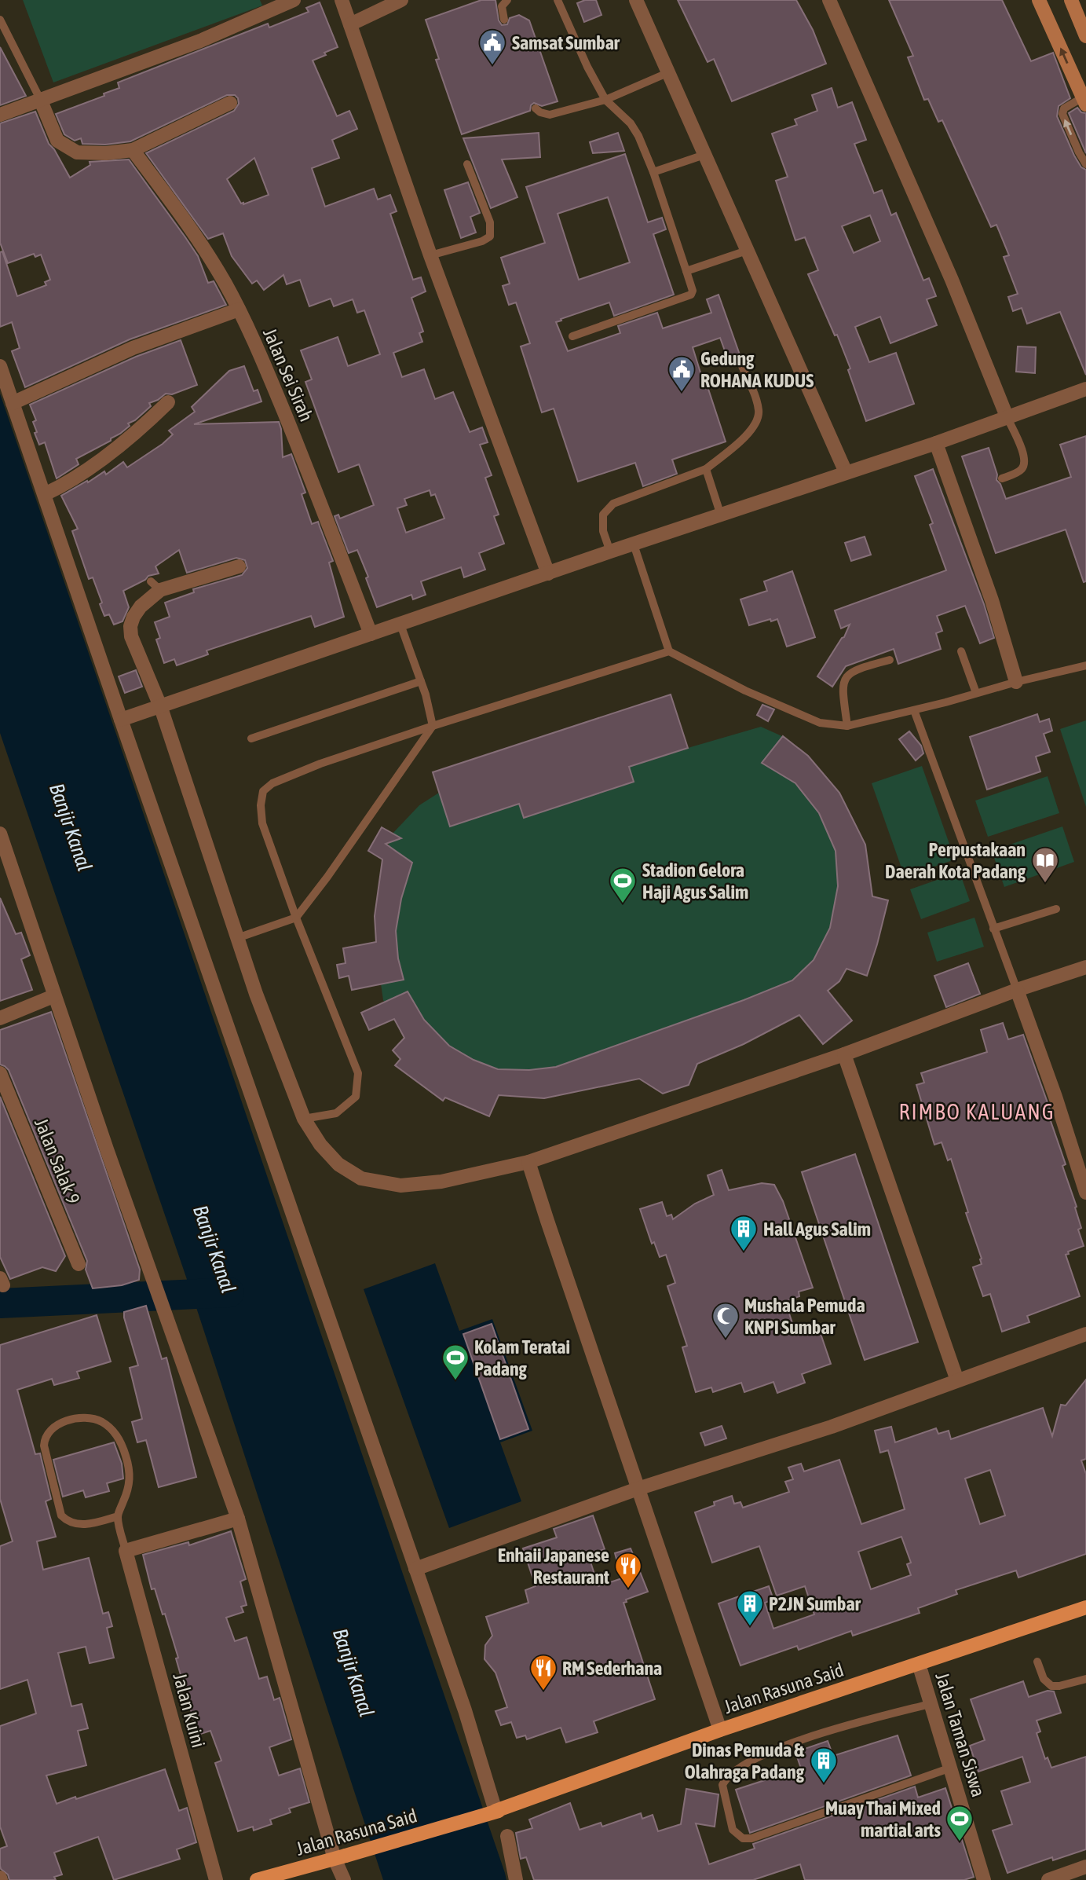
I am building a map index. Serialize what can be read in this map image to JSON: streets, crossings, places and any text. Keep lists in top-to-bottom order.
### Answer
{
  "streets": {
    "main road": ["Jalan Rasuna Said"],
    "street": [
      "Jalan Sei Sirah",
      "Jalan Salak 9",
      "Jalan Kuini",
      "Jalan Taman Siswa"
    ]
  },
  "crossings": [
    ["Jalan Rasuna Said", "Jalan Taman Siswa"]
  ],
  "districts": ["RIMBO KALUANG"],
  "water": ["Banjir Kanal"],
  "places": {
    "public building": ["Samsat Sumbar", "Gedung ROHANA KUDUS"],
    "library": ["Perpustakaan Daerah Kota Padang"],
    "sports": ["Stadion Gelora Haji Agus Salim", "Kolam Teratai Padang", "Muay Thai Mixed martial arts"],
    "building": ["Hall Agus Salim", "P2JN Sumbar", "Dinas Pemuda & Olahraga Padang"],
    "mosque": ["Mushala Pemuda KNPI Sumbar"],
    "restaurant": ["Enhaii Japanese Restaurant", "RM Sederhana"]
  }
}
